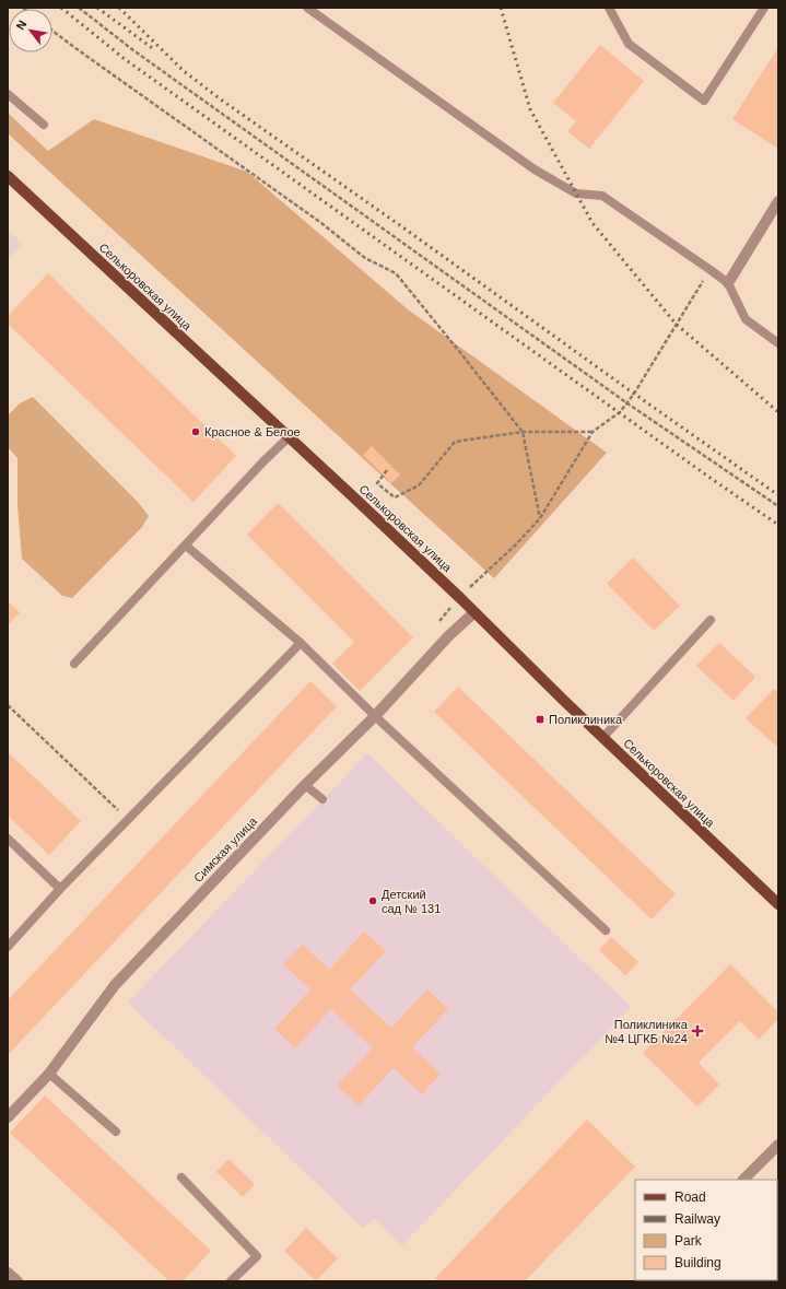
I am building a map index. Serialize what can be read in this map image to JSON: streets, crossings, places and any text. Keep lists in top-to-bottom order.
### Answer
{
  "streets": {
    "main road": ["Селькоровская улица"],
    "street": ["Симская улица"]
  },
  "crossings": [
    ["Селькоровская улица", "Симская улица"]
  ],
  "places": {
    "other": ["Красное & Белое", "Детский сад № 131"],
    "transit": ["Поликлиника"],
    "health": ["Поликлиника №4 ЦГКБ №24"]
  },
  "legend": [
    "Road",
    "Railway",
    "Park",
    "Building"
  ],
  "north": "top left"
}
